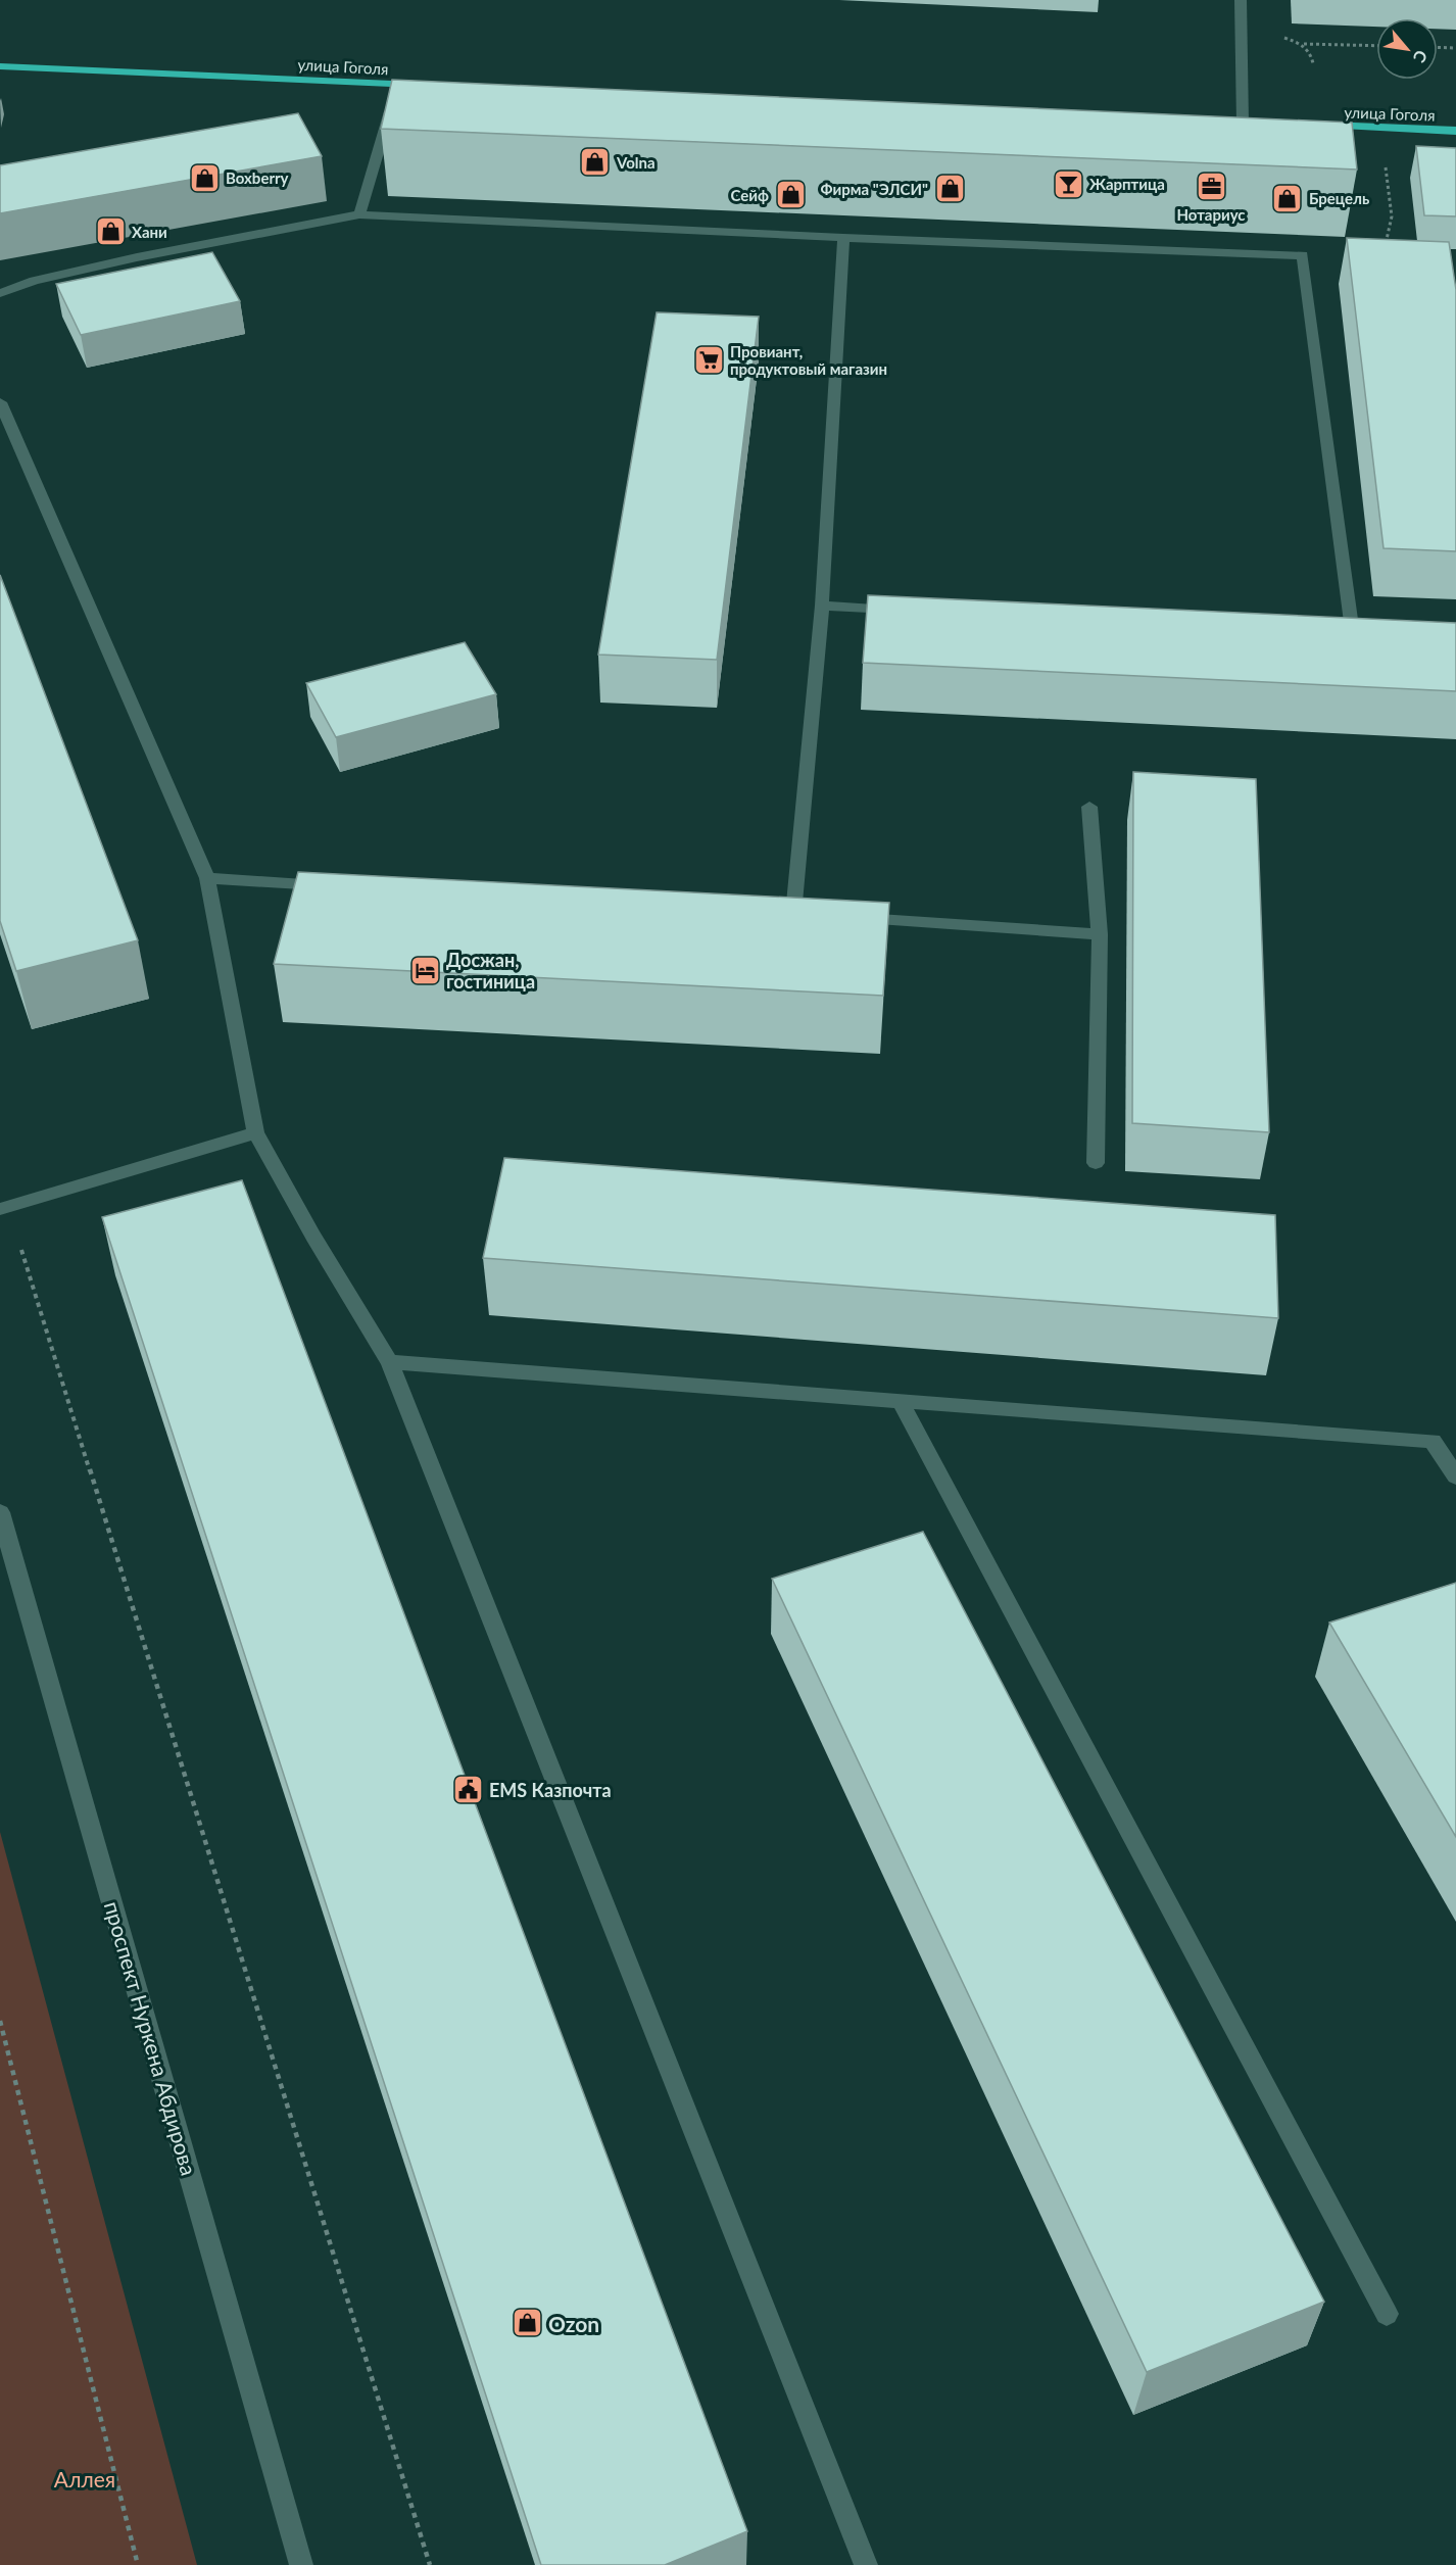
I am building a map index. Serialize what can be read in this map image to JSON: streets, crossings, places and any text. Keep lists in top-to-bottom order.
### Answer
{
  "streets": {
    "highway": ["улица Гоголя"],
    "street": ["проспект Нуркена Абдирова"]
  },
  "parks": ["Аллея"],
  "places": {
    "shop": [
      "Volna",
      "Boxberry",
      "Фирма \"ЭЛСИ\"",
      "Сейф",
      "Брецель",
      "Хани",
      "Ozon"
    ],
    "bar": ["Жарптица"],
    "office": ["Нотариус"],
    "supermarket": ["Провиант, продуктовый магазин"],
    "hotel": ["Досжан, гостиница"],
    "public building": ["EMS Казпочта"]
  },
  "north": "bottom right"
}
